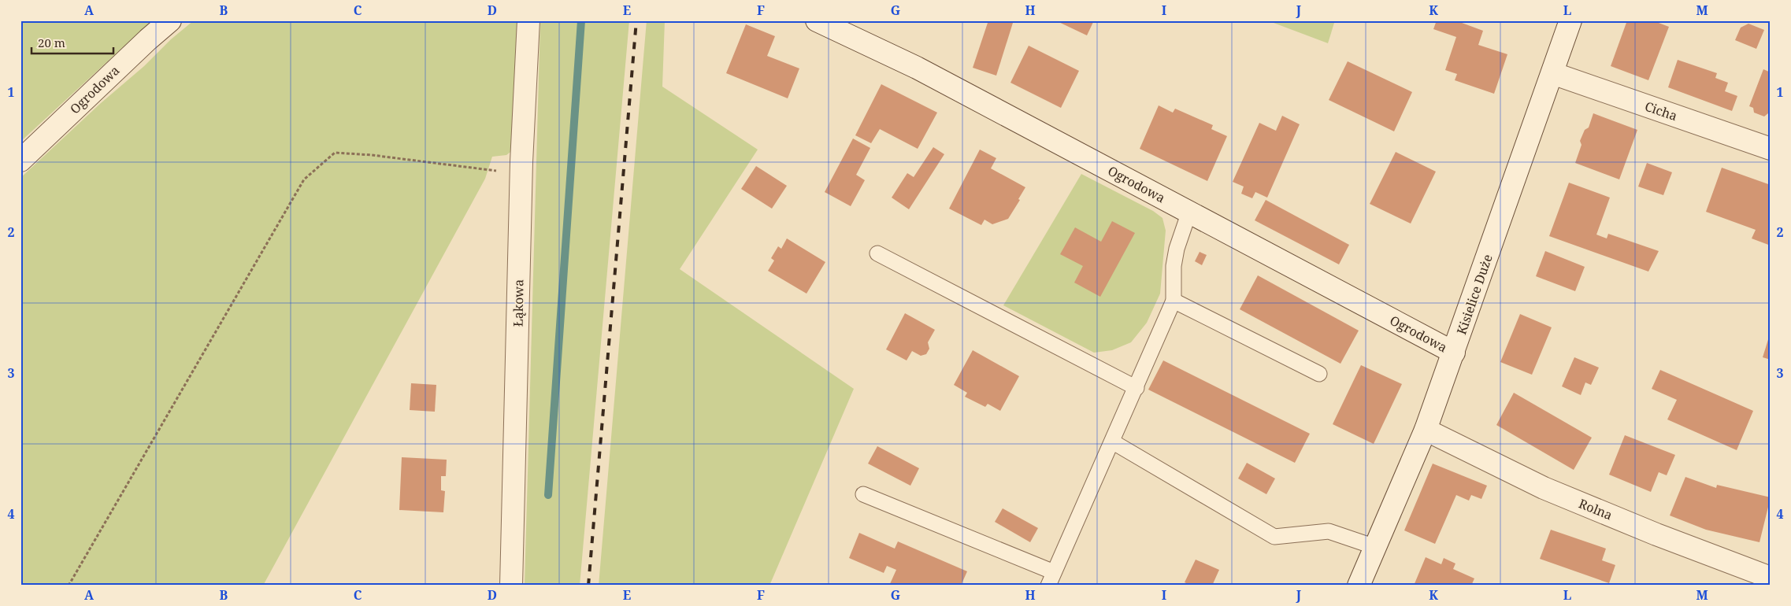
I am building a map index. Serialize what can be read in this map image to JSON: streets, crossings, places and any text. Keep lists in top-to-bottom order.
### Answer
{
  "streets": {
    "street": [
      "Ogrodowa",
      "Cicha",
      "Kisielice Duże",
      "Łąkowa",
      "Rolna"
    ]
  },
  "crossings": [
    ["Ogrodowa", "Kisielice Duże"],
    ["Cicha", "Kisielice Duże"],
    ["Kisielice Duże", "Rolna"]
  ],
  "scale_bar": "20 m",
  "grid": {
    "columns": [
      "A",
      "B",
      "C",
      "D",
      "E",
      "F",
      "G",
      "H",
      "I",
      "J",
      "K",
      "L",
      "M"
    ],
    "rows": [
      "1",
      "2",
      "3",
      "4"
    ]
  }
}
